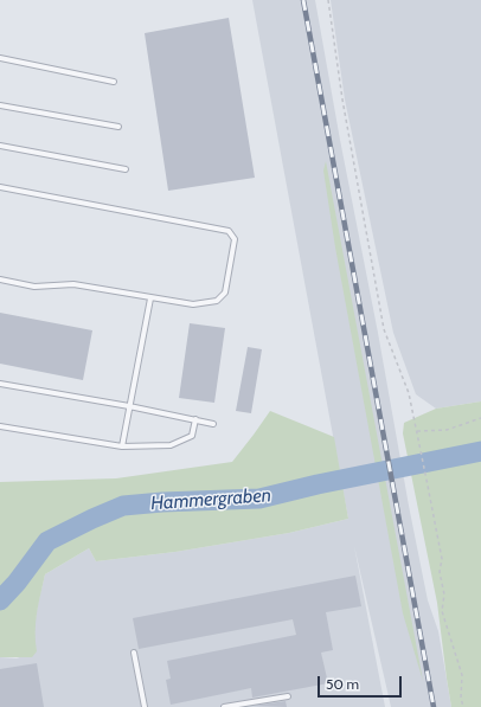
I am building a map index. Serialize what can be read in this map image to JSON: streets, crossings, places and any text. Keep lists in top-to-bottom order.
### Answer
{
  "water": ["Hammergraben"],
  "scale_bar": "50 m"
}
